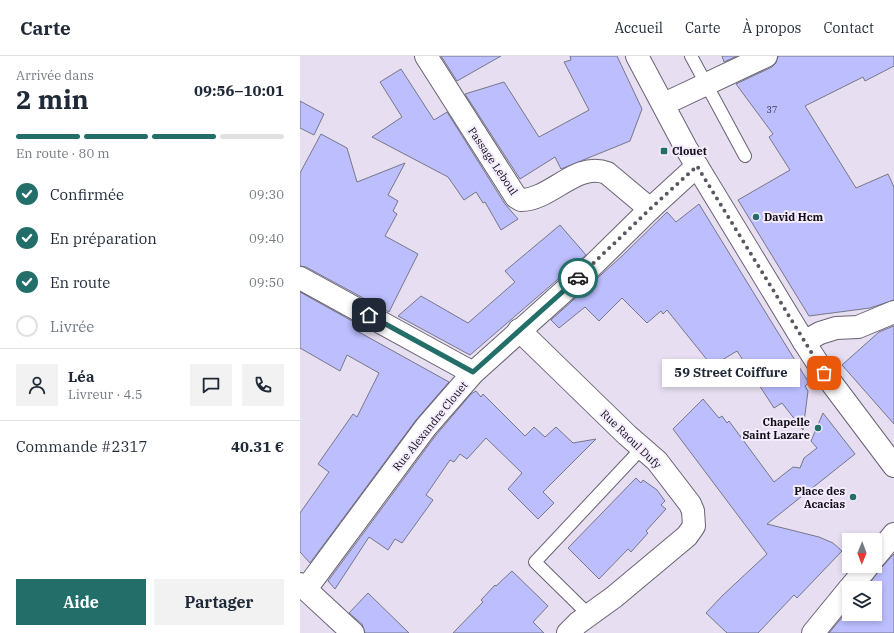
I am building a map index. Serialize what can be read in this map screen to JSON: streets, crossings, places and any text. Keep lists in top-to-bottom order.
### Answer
{
  "streets": {
    "street": ["Passage Leboul", "Rue Alexandre Clouet", "Rue Raoul Dufy"]
  },
  "crossings": [
    ["Passage Leboul", "Rue Alexandre Clouet"],
    ["Rue Alexandre Clouet", "Rue Raoul Dufy"]
  ],
  "places": {
    "transit": ["Clouet"],
    "other": [
      "David Hcm",
      "59 Street Coiffure",
      "Chapelle Saint Lazare",
      "Place des Acacias"
    ]
  },
  "house_numbers": ["37"],
  "north": "bottom",
  "page": {
    "header": "Carte",
    "nav": [
      "Accueil",
      "Carte",
      "À propos",
      "Contact"
    ],
    "heading": ["2 min", "Arrivée dans", "09:56–10:01"],
    "panel": [
      "Léa",
      "Livreur · 4.5",
      "Commande #2317",
      "40.31 €"
    ],
    "bar": "En route · 80 m",
    "list": [
      ["Confirmée", "09:30"],
      ["En préparation", "09:40"],
      ["En route", "09:50"],
      "Livrée"
    ],
    "bubble": "59 Street Coiffure",
    "buttons": ["Aide", "Partager"]
  }
}
